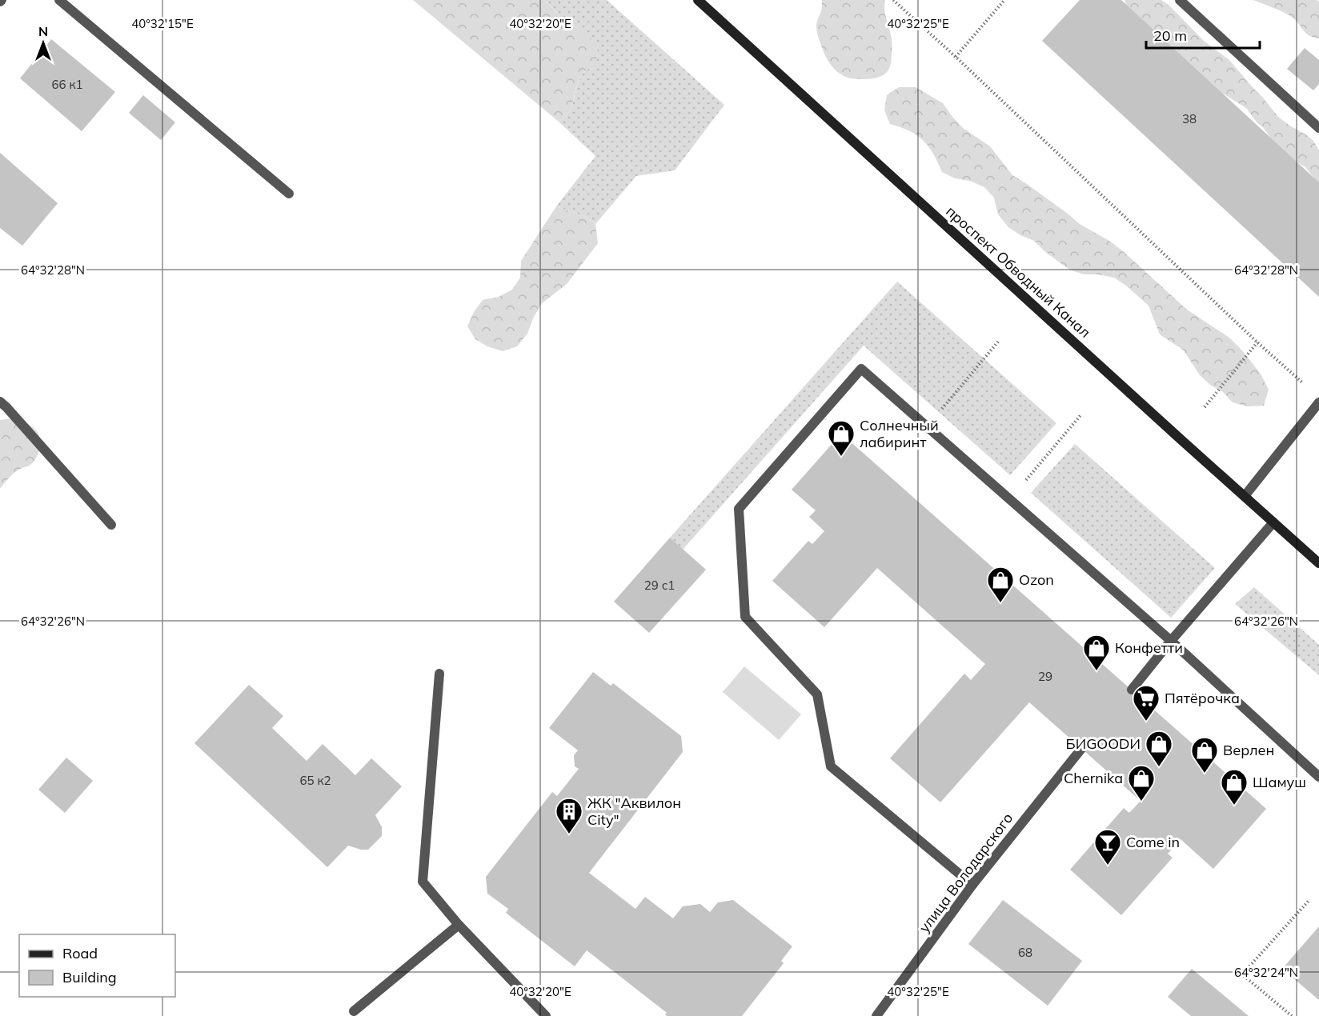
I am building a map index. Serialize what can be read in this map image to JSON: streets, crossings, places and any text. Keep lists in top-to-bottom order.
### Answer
{
  "streets": {
    "main road": ["проспект Обводный Канал"],
    "street": ["улица Володарского"]
  },
  "places": {
    "shop": [
      "Солнечный лабиринт",
      "Ozon",
      "Конфетти",
      "БИGOODИ",
      "Верлен",
      "Chernika",
      "Шамуш"
    ],
    "supermarket": ["Пятёрочка"],
    "building": ["ЖК \"Аквилон City\""],
    "bar": ["Come in"]
  },
  "house_numbers": [
    "66 к1",
    "38",
    "29 с1",
    "29",
    "65 к2",
    "68"
  ],
  "legend": ["Road", "Building"],
  "scale_bar": "20 m",
  "north": "top",
  "coordinates": [
    "40°32'15\"E",
    "40°32'20\"E",
    "40°32'25\"E",
    "64°32'28\"N",
    "64°32'26\"N",
    "64°32'24\"N"
  ]
}
